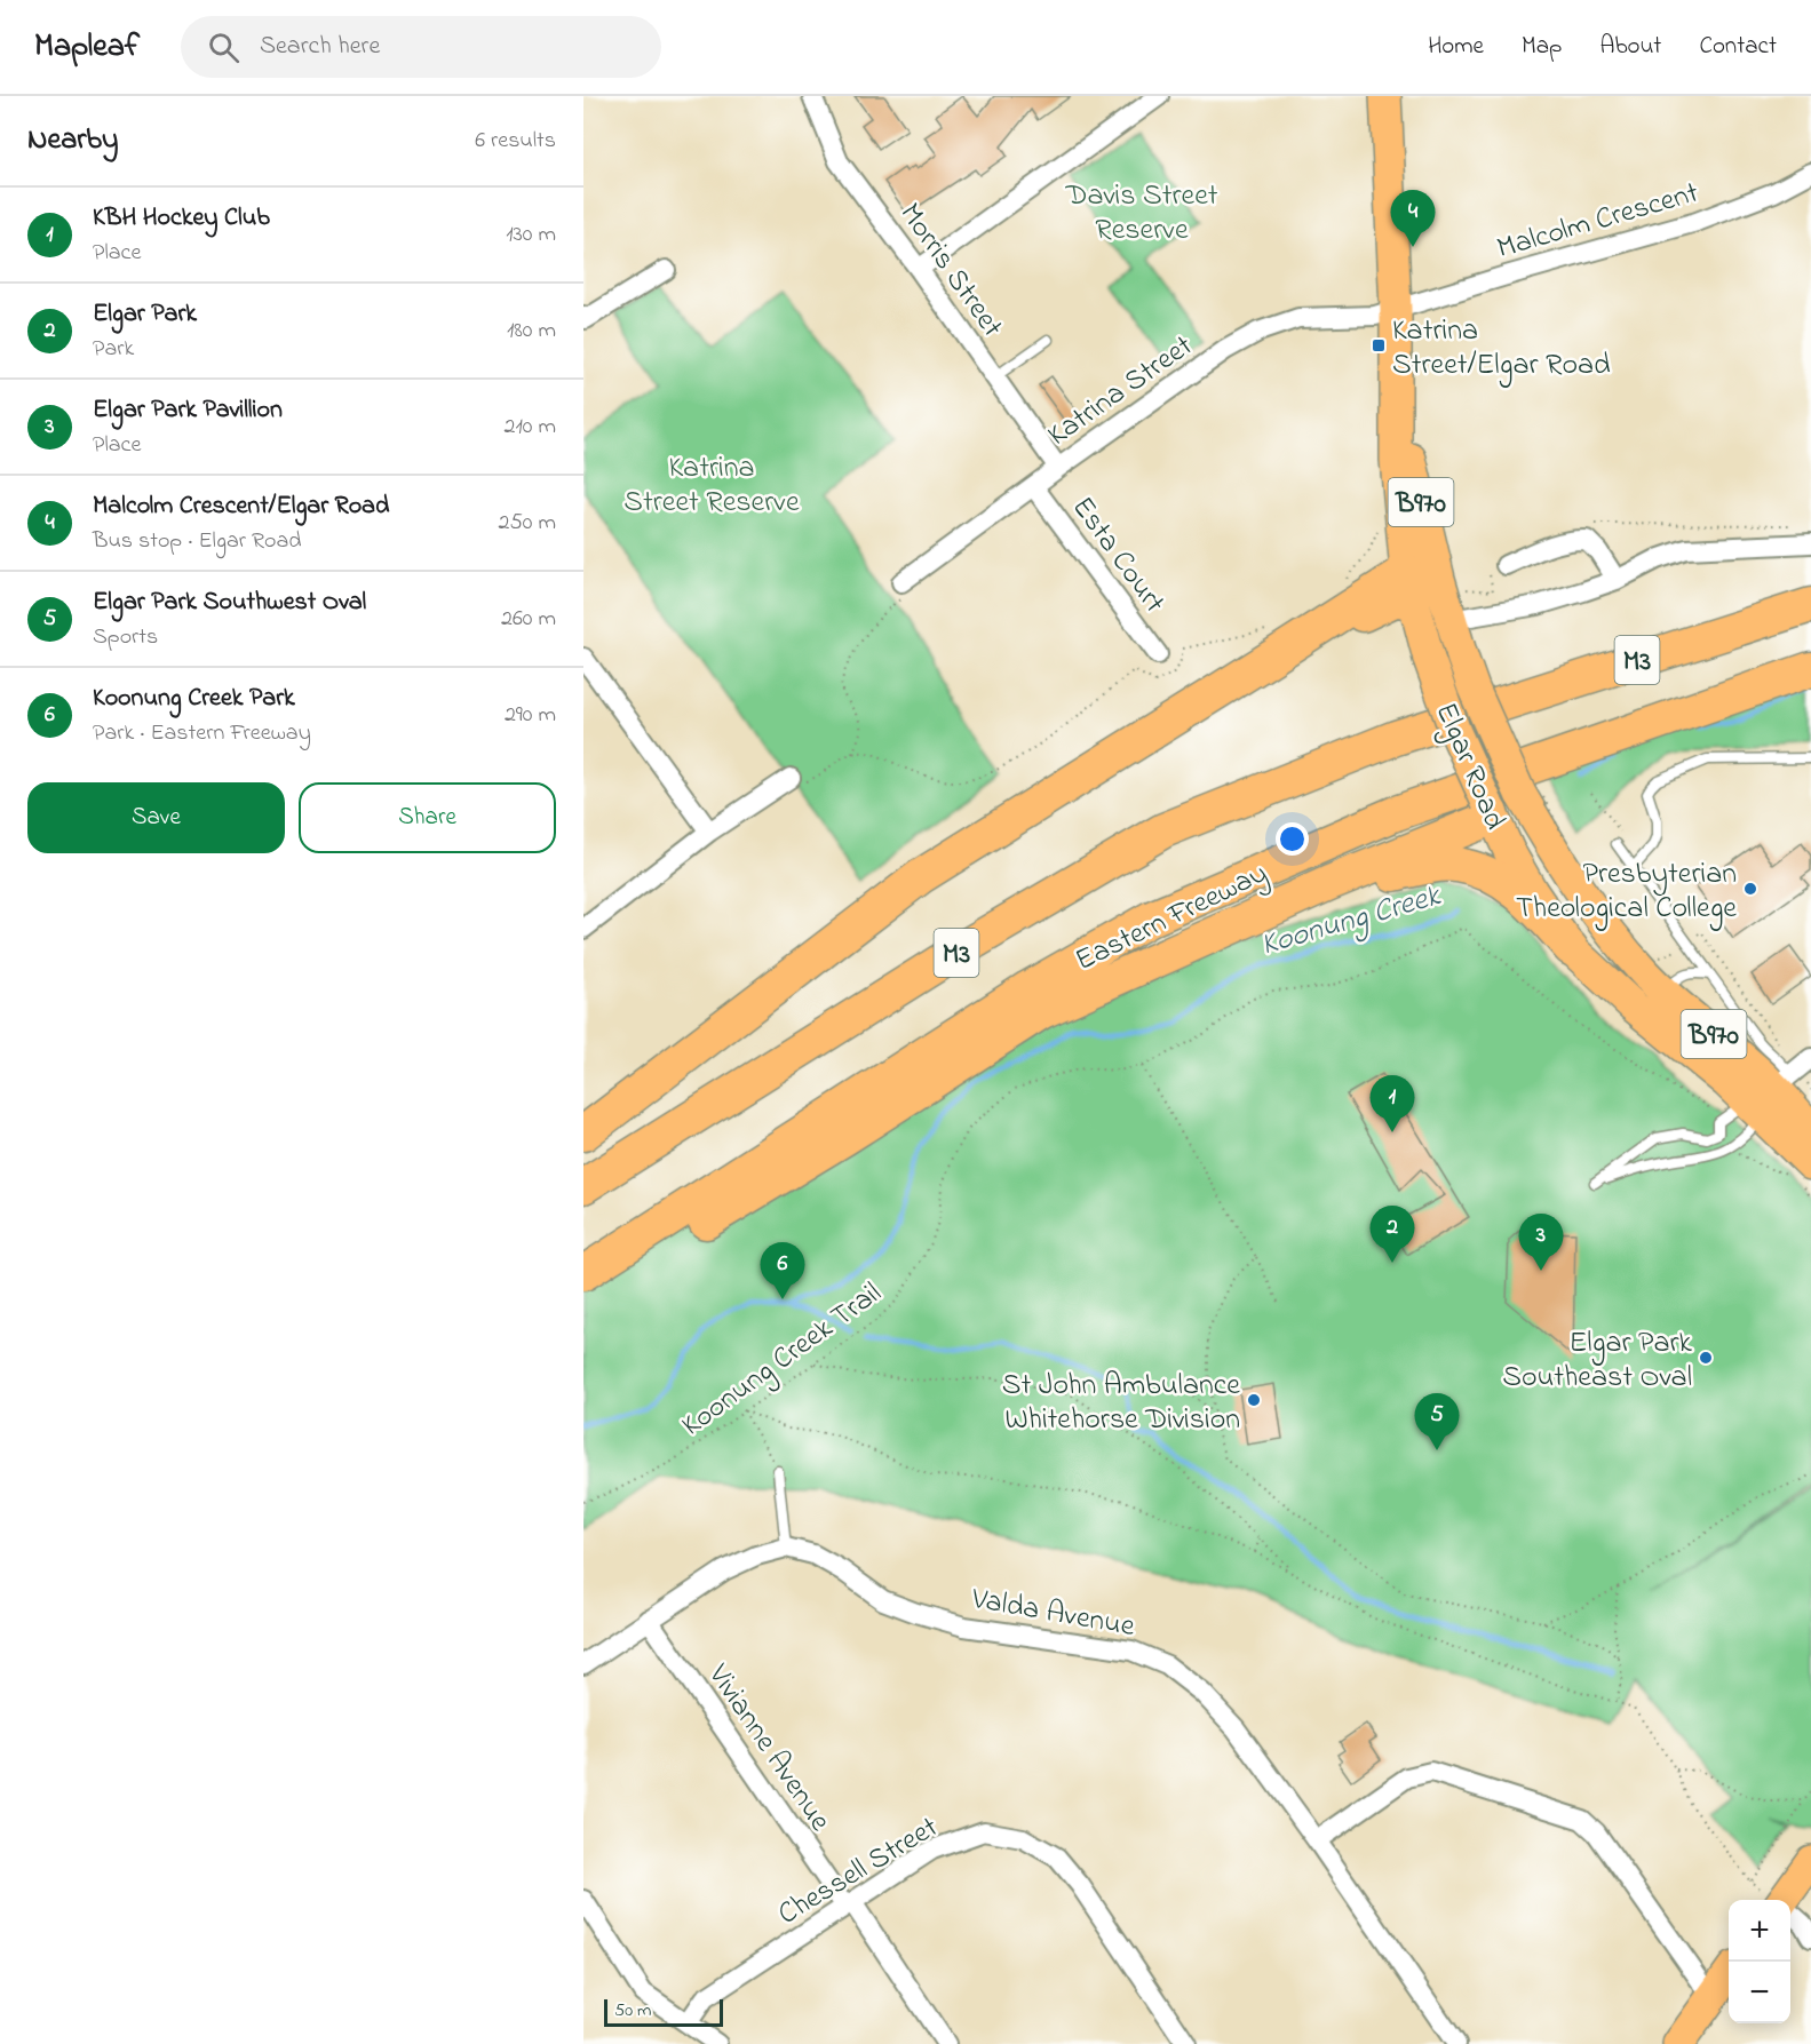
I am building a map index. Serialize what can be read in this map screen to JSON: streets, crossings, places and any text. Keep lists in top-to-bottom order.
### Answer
{
  "streets": {
    "highway": ["M3", "Eastern Freeway"],
    "main road": ["B970", "Elgar Road"],
    "street": [
      "Malcolm Crescent",
      "Morris Street",
      "Katrina Street",
      "Esta Court",
      "Valda Avenue",
      "Vivianne Avenue",
      "Chessell Street"
    ],
    "path": ["Koonung Creek Trail"]
  },
  "crossings": [
    ["Malcolm Crescent", "Katrina Street"],
    ["Malcolm Crescent", "Elgar Road"],
    ["Morris Street", "Katrina Street"],
    ["Katrina Street", "Esta Court"],
    ["Katrina Street", "Elgar Road"],
    ["Vivianne Avenue", "Chessell Street"]
  ],
  "water": ["Koonung Creek"],
  "parks": ["Davis Street Reserve", "Katrina Street Reserve"],
  "places": {
    "transit": ["Katrina Street/Elgar Road"],
    "other": ["Presbyterian Theological College", "Elgar Park Southeast Oval", "St John Ambulance Whitehorse Division"]
  },
  "scale_bar": "50 m",
  "page": {
    "header": "Mapleaf",
    "search": "Search here",
    "nav": [
      "Home",
      "Map",
      "About",
      "Contact"
    ],
    "heading": ["Nearby", "6 results"],
    "list": [
      {
        "mark": "1",
        "name": "KBH Hockey Club",
        "note": "Place",
        "value": "130 m"
      },
      {
        "mark": "2",
        "name": "Elgar Park",
        "note": "Park",
        "value": "180 m"
      },
      {
        "mark": "3",
        "name": "Elgar Park Pavillion",
        "note": "Place",
        "value": "210 m"
      },
      {
        "mark": "4",
        "name": "Malcolm Crescent/Elgar Road",
        "note": "Bus stop · Elgar Road",
        "value": "250 m"
      },
      {
        "mark": "5",
        "name": "Elgar Park Southwest Oval",
        "note": "Sports",
        "value": "260 m"
      },
      {
        "mark": "6",
        "name": "Koonung Creek Park",
        "note": "Park · Eastern Freeway",
        "value": "290 m"
      }
    ],
    "pins": [
      "4",
      "1",
      "2",
      "3",
      "6",
      "5"
    ],
    "buttons": ["Save", "Share"],
    "map_buttons": ["+", "−"],
    "scale": "50 m"
  }
}
